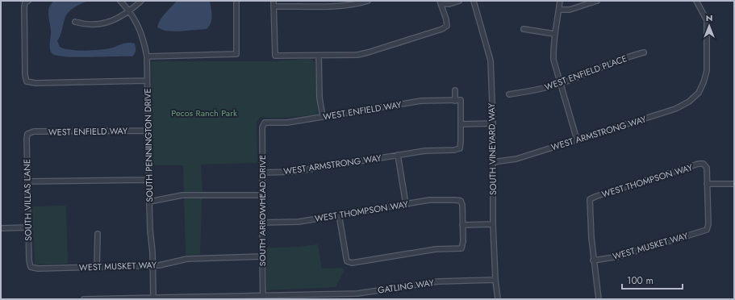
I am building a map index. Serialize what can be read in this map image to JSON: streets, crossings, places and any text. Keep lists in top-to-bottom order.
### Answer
{
  "streets": {
    "street": [
      "WEST ENFIELD PLACE",
      "WEST ENFIELD WAY",
      "WEST ARMSTRONG WAY",
      "SOUTH PENNINGTON DRIVE",
      "SOUTH VINEYARD WAY",
      "WEST THOMPSON WAY",
      "SOUTH VILLAS LANE",
      "SOUTH ARROWHEAD DRIVE",
      "WEST MUSKET WAY",
      "GATLING WAY"
    ]
  },
  "crossings": [
    ["WEST ENFIELD WAY", "WEST ARMSTRONG WAY"],
    ["WEST ENFIELD WAY", "SOUTH PENNINGTON DRIVE"],
    ["WEST ENFIELD WAY", "SOUTH VILLAS LANE"],
    ["WEST ENFIELD WAY", "SOUTH ARROWHEAD DRIVE"],
    ["WEST ARMSTRONG WAY", "SOUTH VINEYARD WAY"],
    ["WEST ARMSTRONG WAY", "SOUTH ARROWHEAD DRIVE"],
    ["SOUTH PENNINGTON DRIVE", "WEST MUSKET WAY"],
    ["SOUTH PENNINGTON DRIVE", "GATLING WAY"],
    ["SOUTH VINEYARD WAY", "GATLING WAY"],
    ["WEST THOMPSON WAY", "SOUTH ARROWHEAD DRIVE"],
    ["WEST THOMPSON WAY", "WEST MUSKET WAY"],
    ["SOUTH VILLAS LANE", "WEST MUSKET WAY"],
    ["SOUTH ARROWHEAD DRIVE", "WEST MUSKET WAY"],
    ["SOUTH ARROWHEAD DRIVE", "GATLING WAY"]
  ],
  "parks": ["Pecos Ranch Park"],
  "scale_bar": "100 m",
  "north": "top"
}
